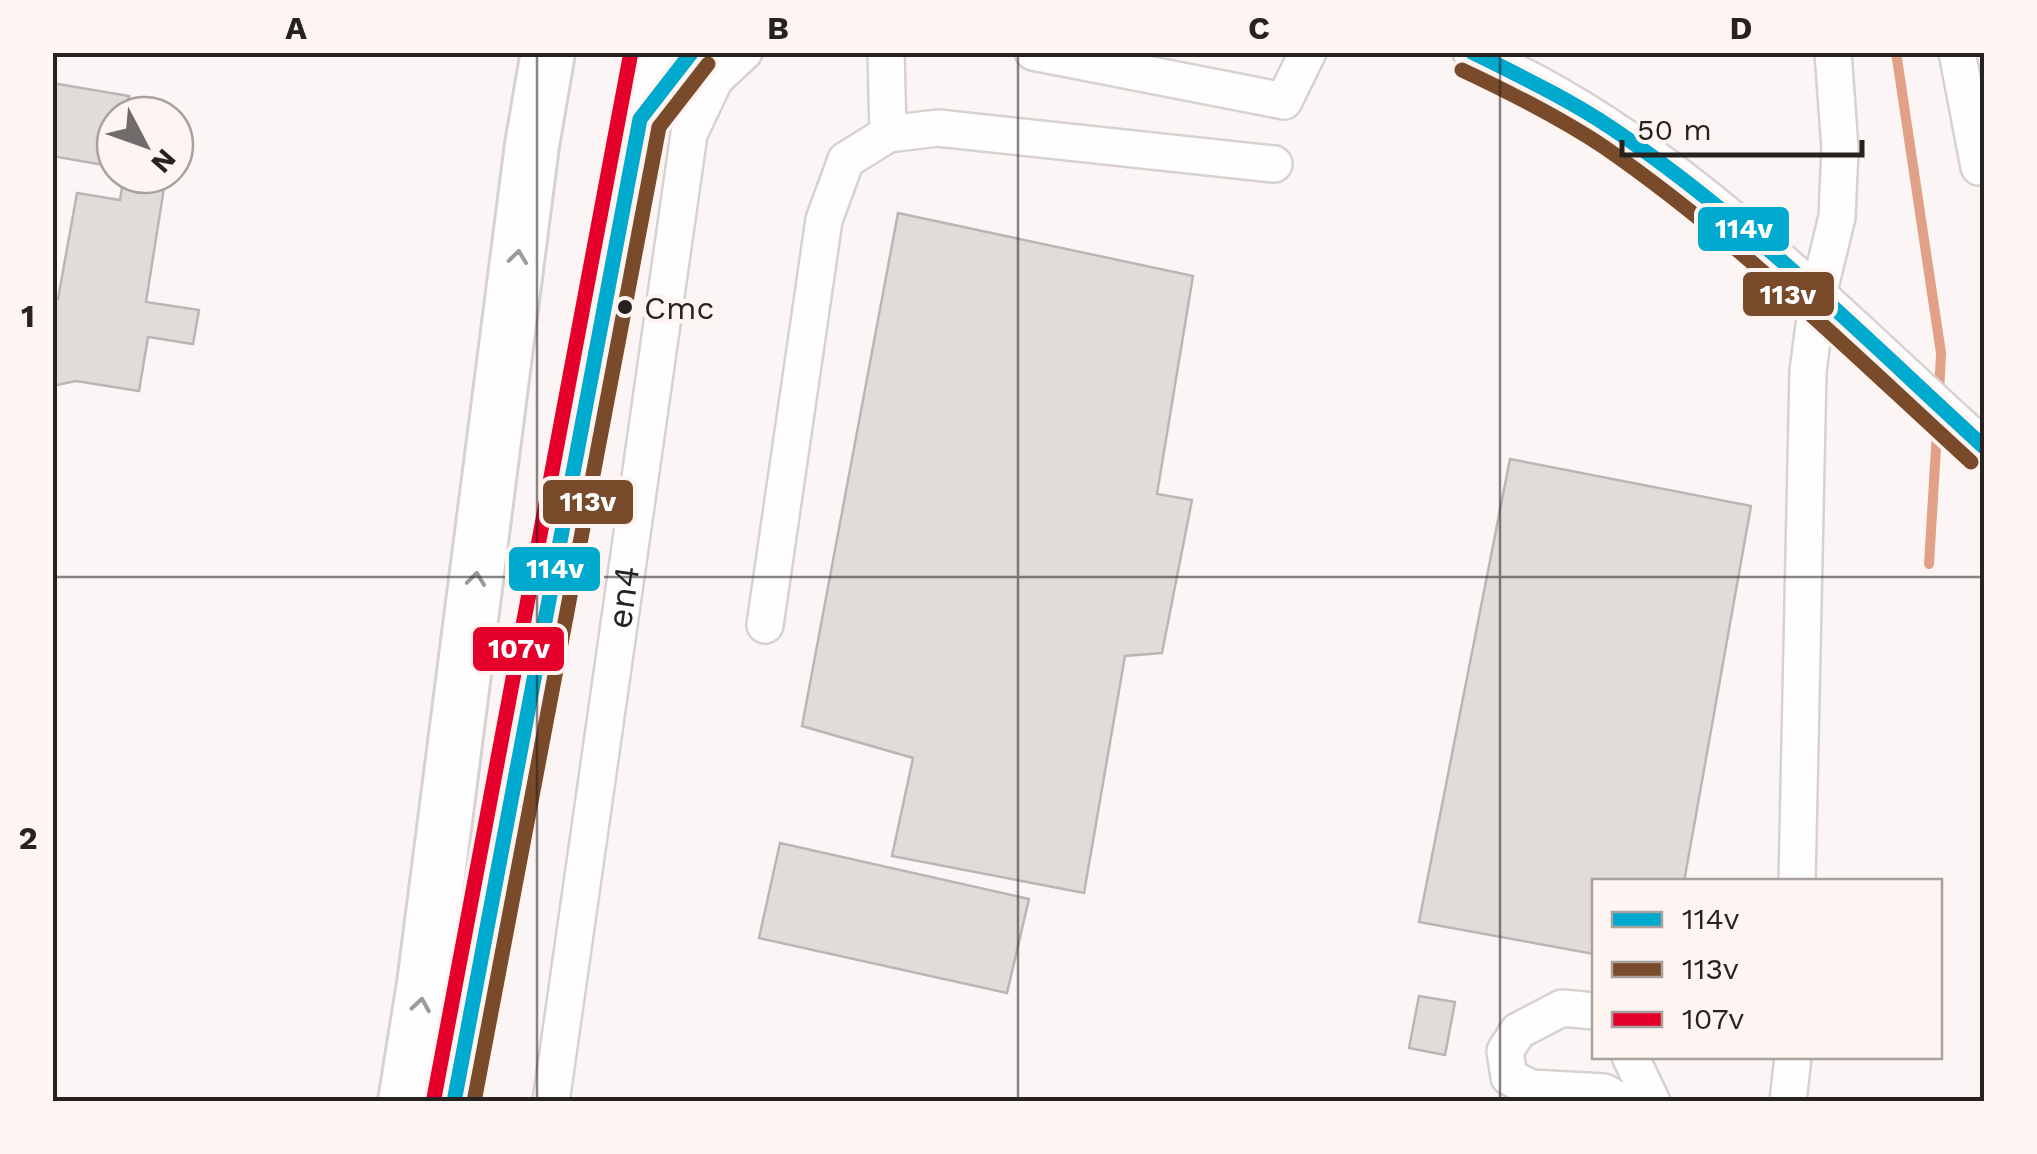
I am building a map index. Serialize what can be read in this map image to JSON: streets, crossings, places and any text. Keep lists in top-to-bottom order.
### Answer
{
  "streets": {
    "street": ["en4"]
  },
  "places": ["Cmc"],
  "lines": ["transit line 114v", "transit line 107v", "transit line 113v"],
  "legend": ["114v", "113v", "107v"],
  "scale_bar": "50 m",
  "north": "bottom right",
  "grid": {
    "columns": [
      "A",
      "B",
      "C",
      "D"
    ],
    "rows": ["1", "2"]
  }
}
